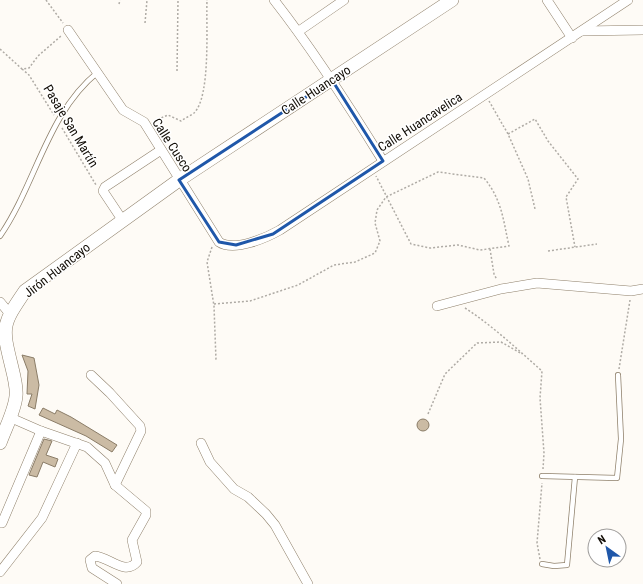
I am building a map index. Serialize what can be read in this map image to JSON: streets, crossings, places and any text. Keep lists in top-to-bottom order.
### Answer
{
  "streets": {
    "street": [
      "Calle Huancayo",
      "Calle Huancavelica",
      "Calle Cusco",
      "Jirón Huancayo"
    ],
    "path": ["Pasaje San Martín"]
  },
  "crossings": [
    ["Calle Huancayo", "Calle Cusco"],
    ["Calle Huancayo", "Jirón Huancayo"],
    ["Calle Huancavelica", "Calle Cusco"],
    ["Calle Cusco", "Jirón Huancayo"]
  ],
  "north": "top left"
}
